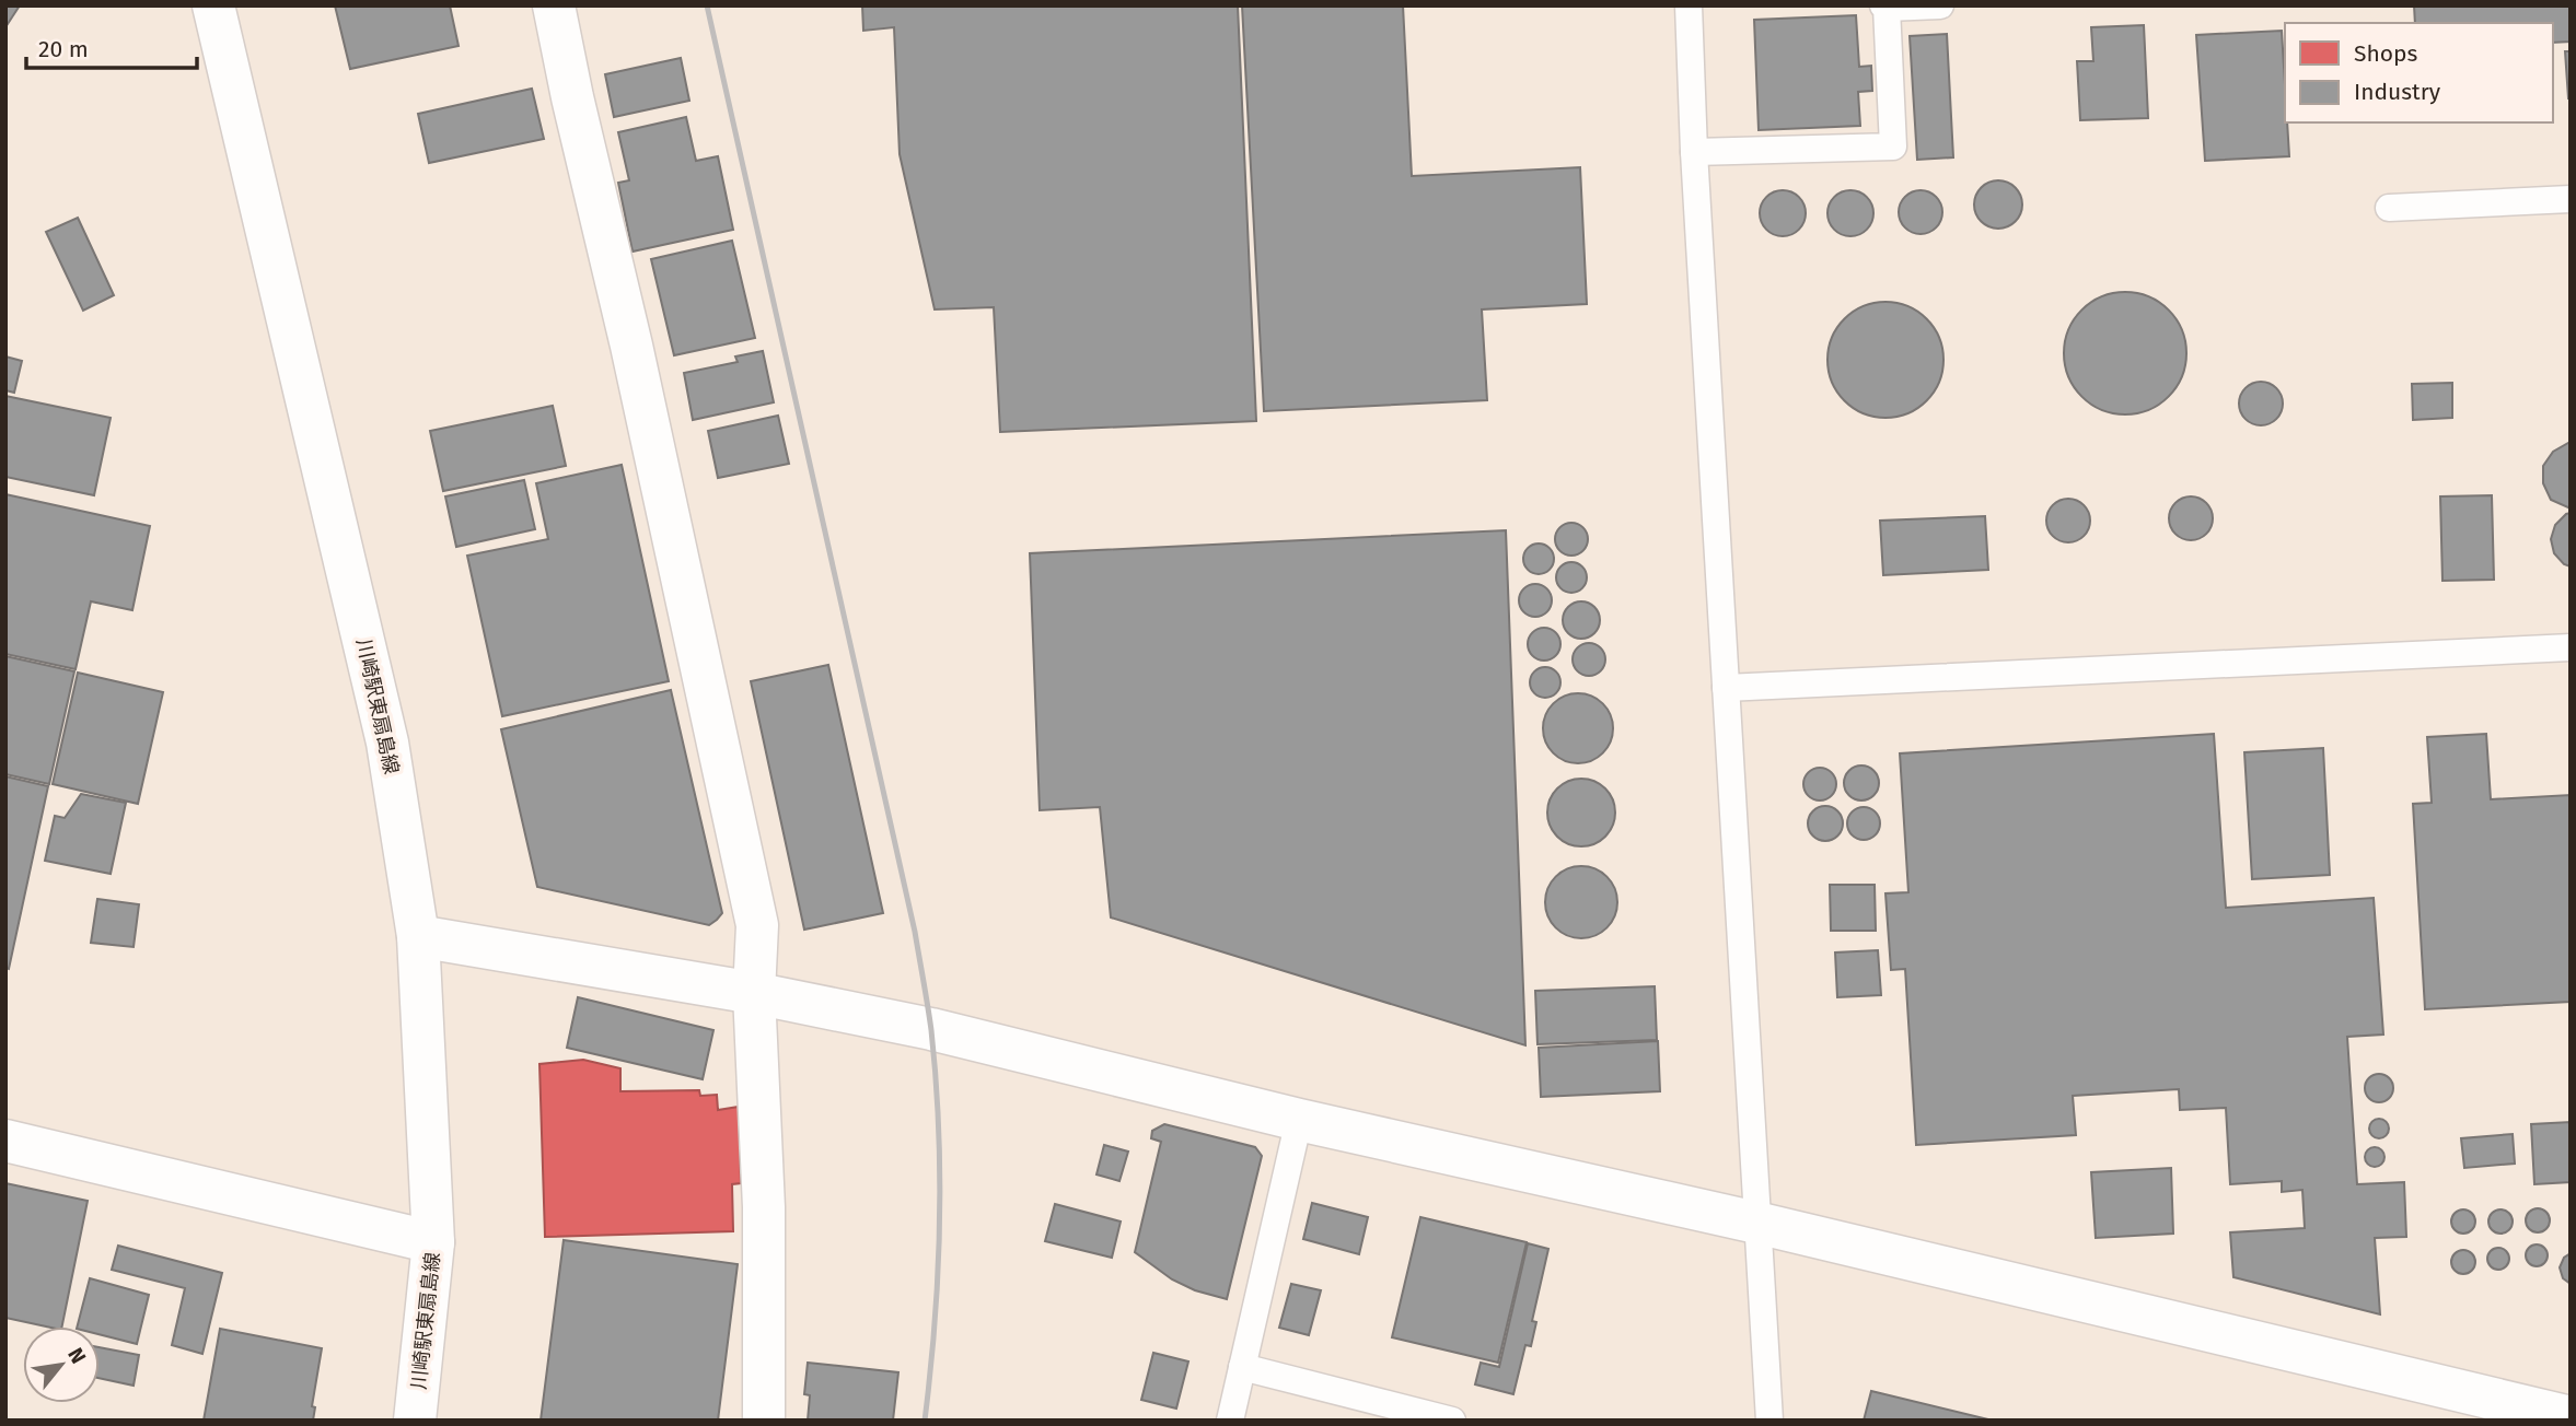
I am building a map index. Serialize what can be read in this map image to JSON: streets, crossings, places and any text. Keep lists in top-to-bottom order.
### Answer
{
  "streets": {
    "main road": ["川崎駅東扇島線"]
  },
  "legend": ["Shops", "Industry"],
  "scale_bar": "20 m",
  "north": "top right"
}
